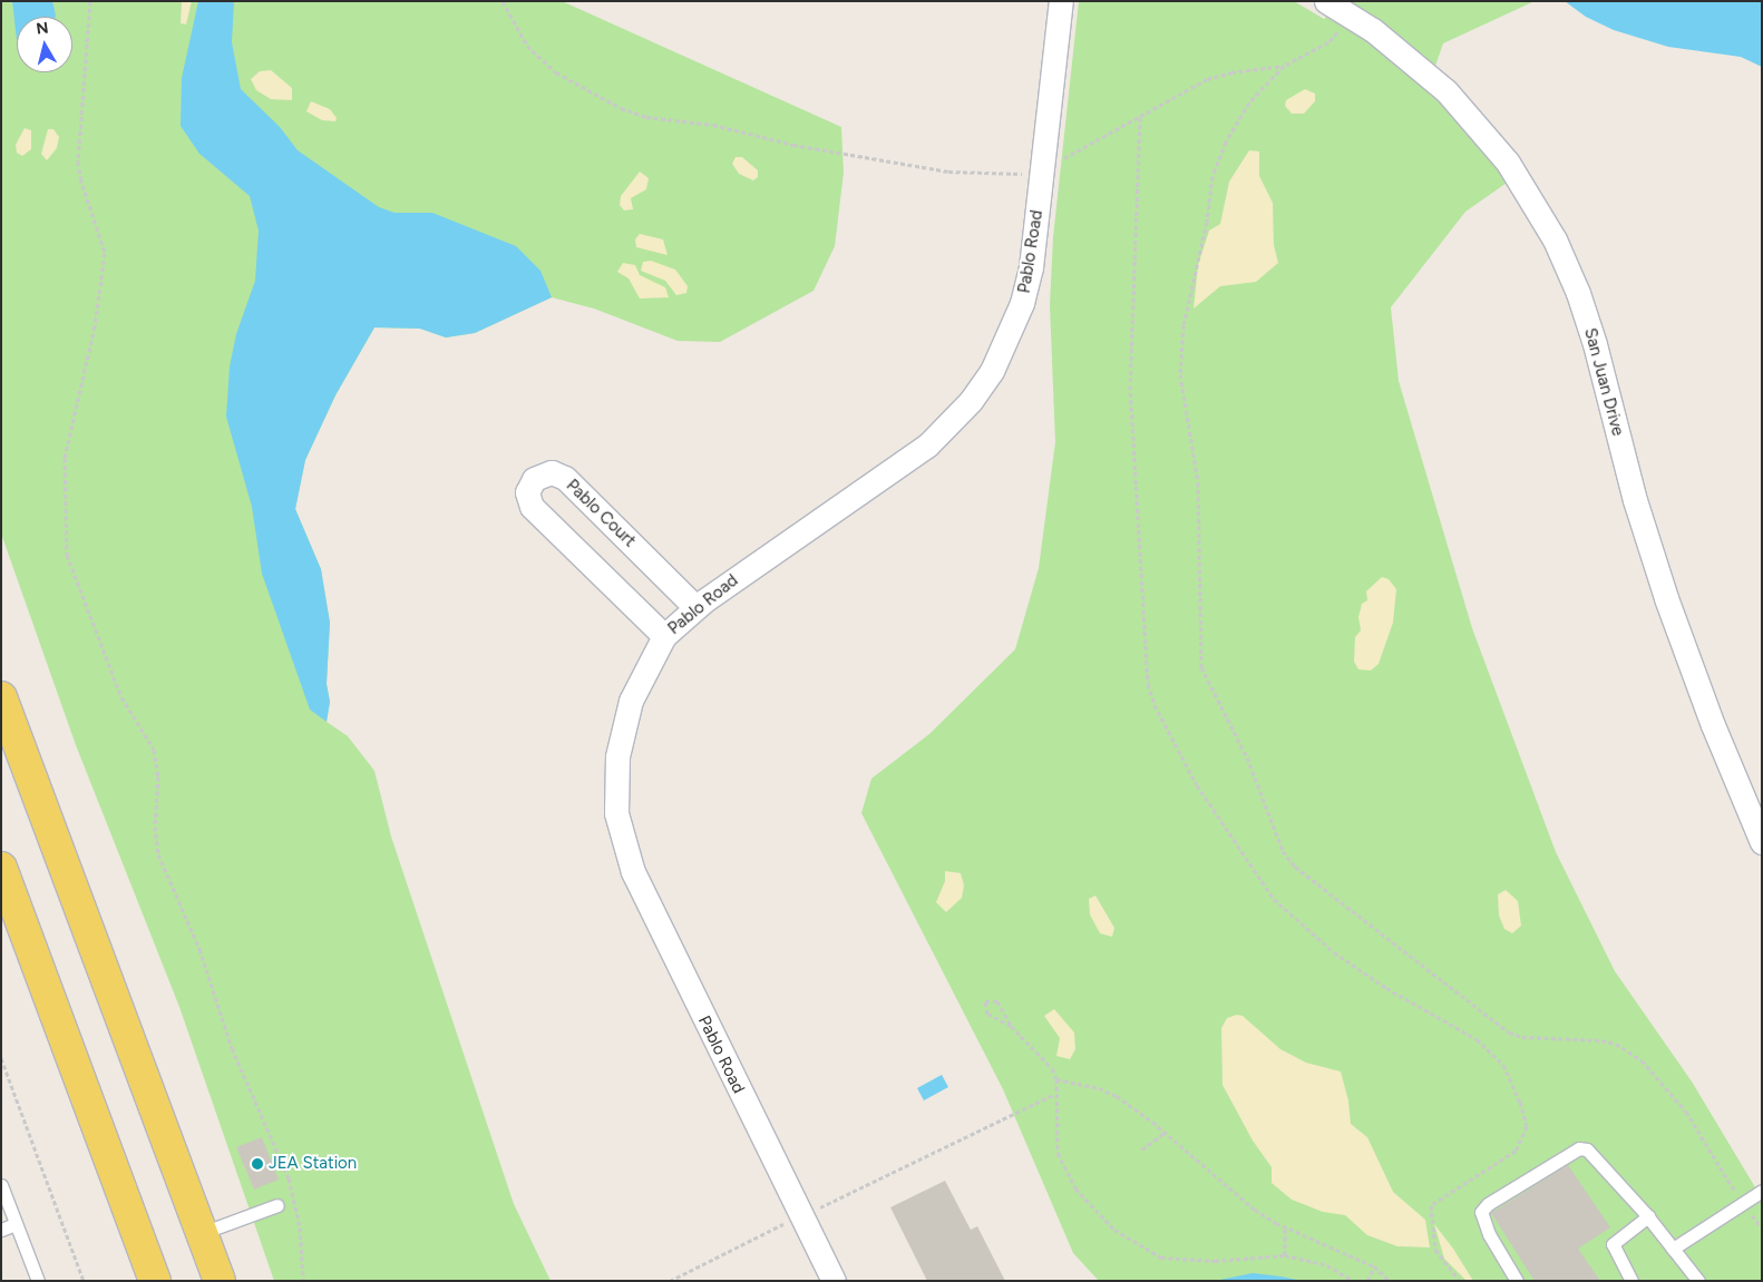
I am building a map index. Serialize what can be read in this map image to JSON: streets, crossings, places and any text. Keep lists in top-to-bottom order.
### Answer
{
  "streets": {
    "street": ["Pablo Road", "San Juan Drive", "Pablo Court"]
  },
  "crossings": [
    ["Pablo Road", "Pablo Court"]
  ],
  "places": ["JEA Station"],
  "north": "top"
}
